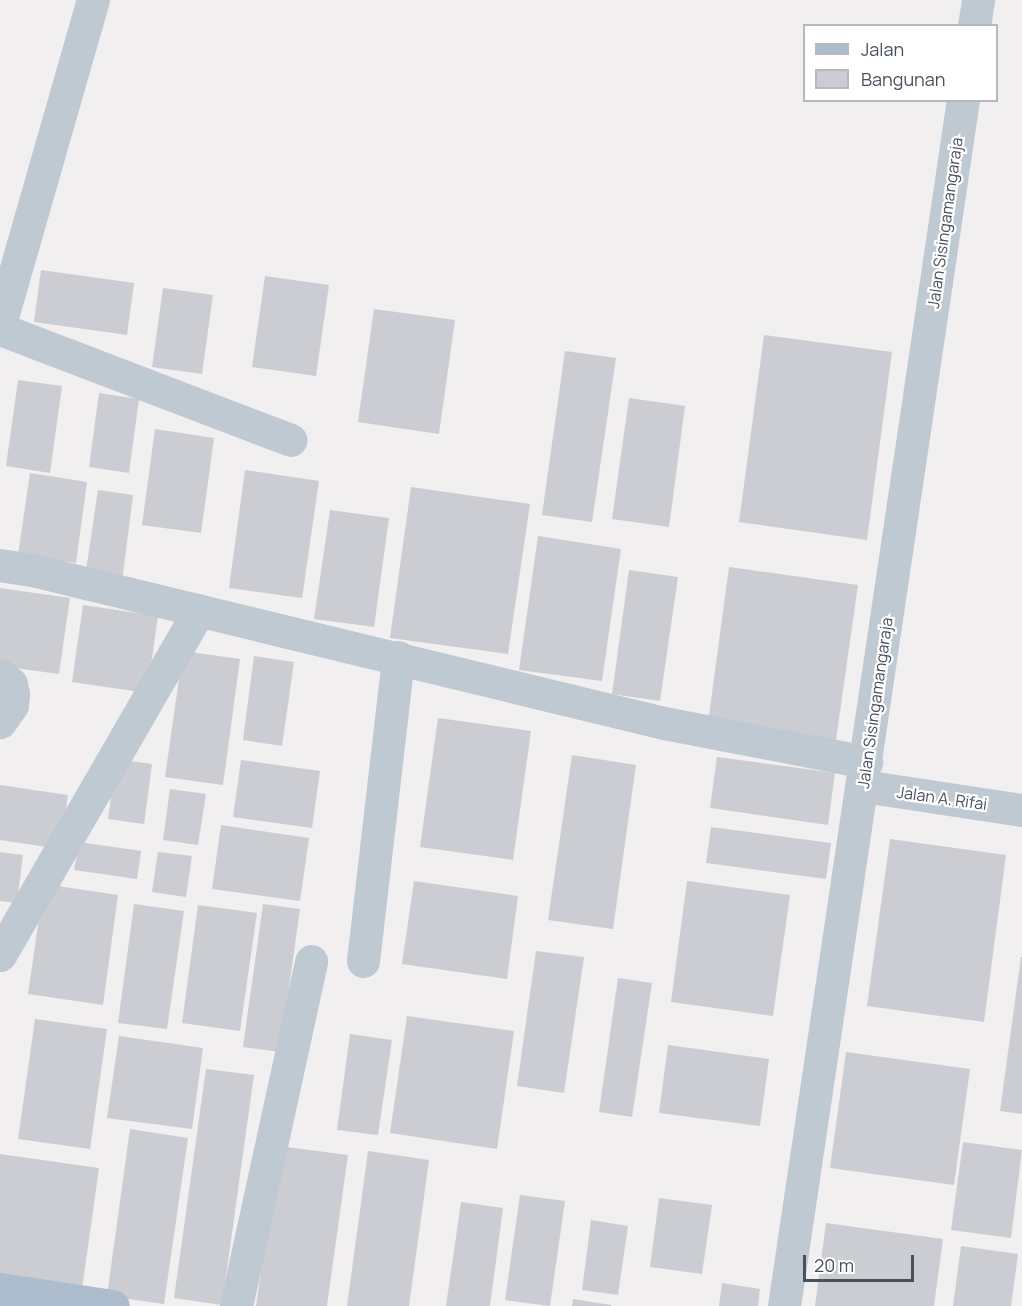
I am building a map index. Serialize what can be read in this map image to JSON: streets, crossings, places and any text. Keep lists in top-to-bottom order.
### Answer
{
  "streets": {
    "street": ["Jalan Sisingamangaraja", "Jalan A. Rifai"]
  },
  "crossings": [
    ["Jalan Sisingamangaraja", "Jalan A. Rifai"]
  ],
  "legend": ["Jalan", "Bangunan"],
  "scale_bar": "20 m"
}
